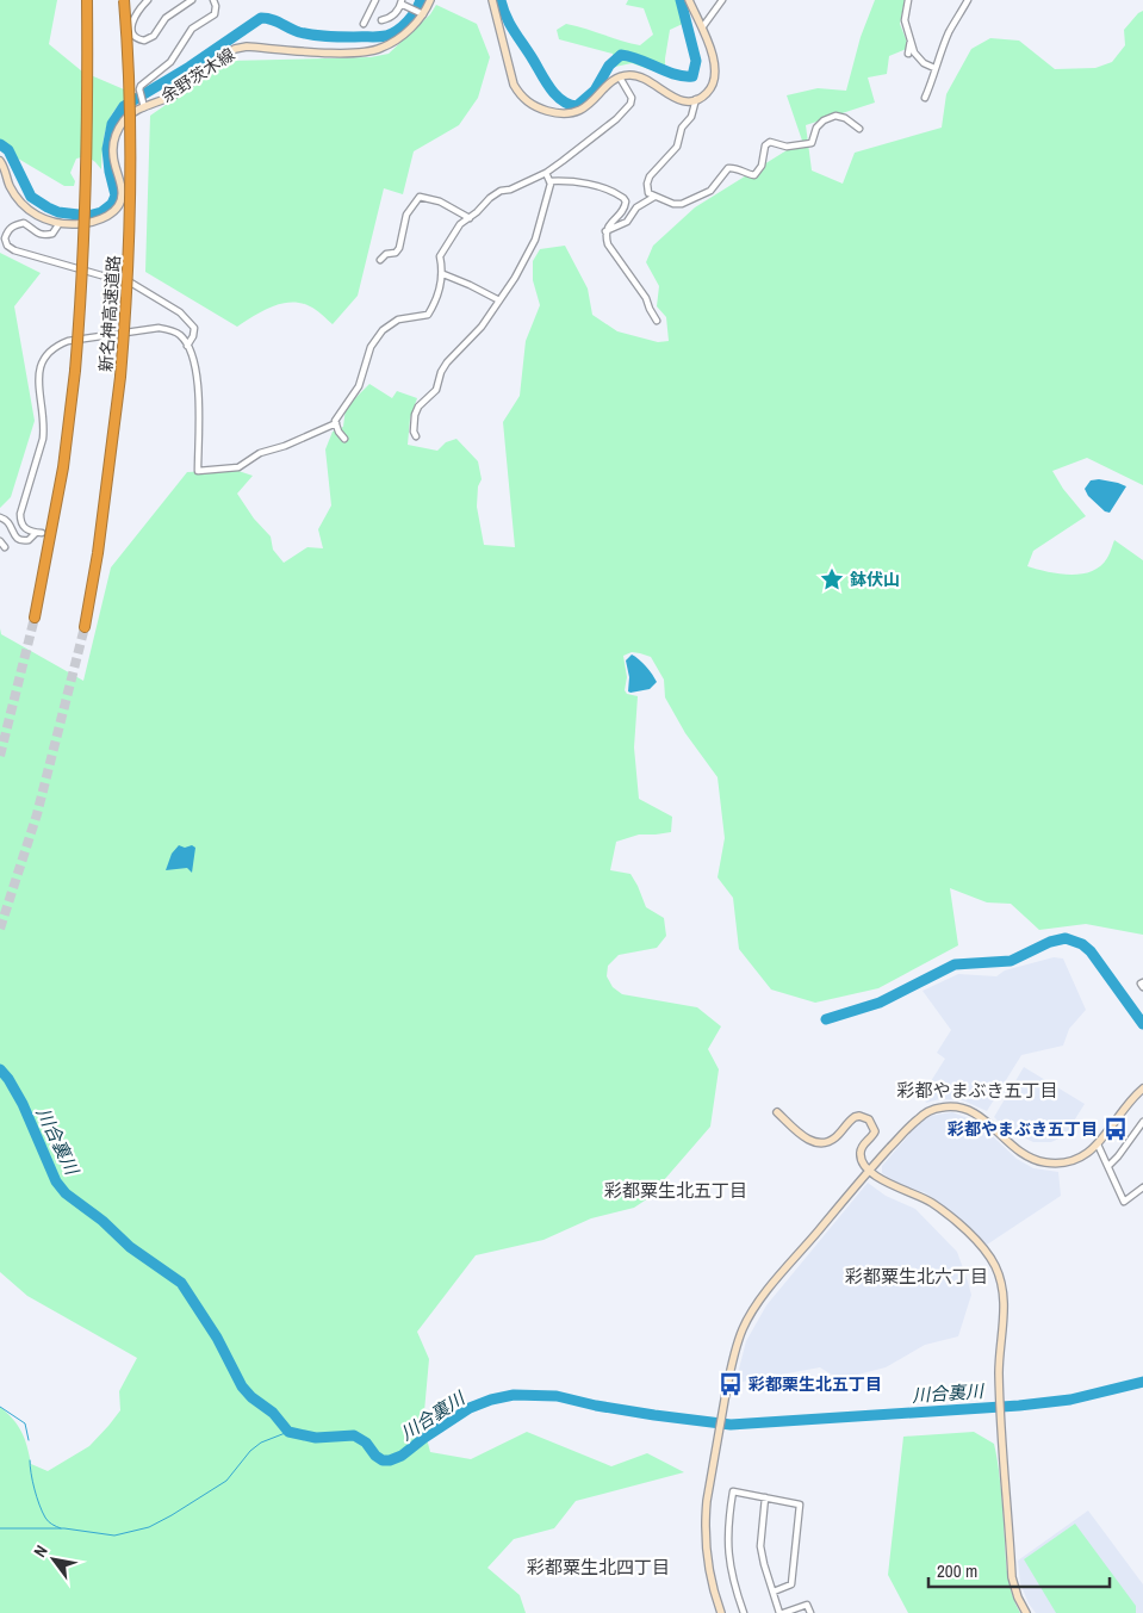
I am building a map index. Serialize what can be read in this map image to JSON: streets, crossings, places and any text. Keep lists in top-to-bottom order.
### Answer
{
  "streets": {
    "highway": ["新名神高速道路"],
    "street": ["余野茨木線"]
  },
  "districts": [
    "彩都やまぶき五丁目",
    "彩都粟生北五丁目",
    "彩都粟生北六丁目",
    "彩都粟生北四丁目"
  ],
  "water": ["川合裏川"],
  "places": {
    "place": ["鉢伏山"],
    "bus stop": ["彩都やまぶき五丁目", "彩都栗生北五丁目"]
  },
  "scale_bar": "200 m",
  "north": "top left"
}
